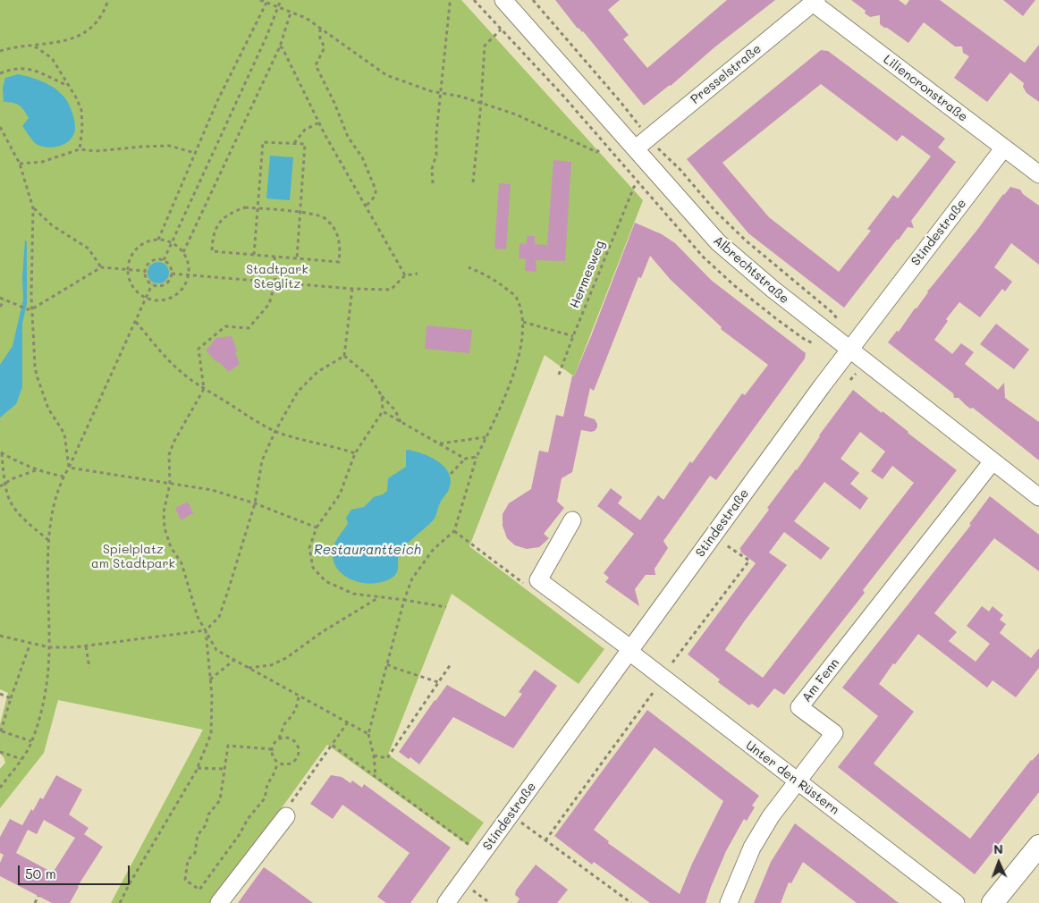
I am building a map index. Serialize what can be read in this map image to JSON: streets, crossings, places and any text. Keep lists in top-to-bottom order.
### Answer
{
  "streets": {
    "street": [
      "Presselstraße",
      "Liliencronstraße",
      "Stindestraße",
      "Albrechtstraße",
      "Am Fenn",
      "Unter den Rüstern"
    ],
    "path": ["Hermesweg"]
  },
  "crossings": [
    ["Presselstraße", "Liliencronstraße"],
    ["Presselstraße", "Albrechtstraße"],
    ["Liliencronstraße", "Stindestraße"],
    ["Stindestraße", "Albrechtstraße"],
    ["Stindestraße", "Unter den Rüstern"],
    ["Albrechtstraße", "Am Fenn"],
    ["Am Fenn", "Unter den Rüstern"]
  ],
  "water": ["Restaurantteich"],
  "parks": ["Stadtpark Steglitz", "Spielplatz am Stadtpark"],
  "scale_bar": "50 m",
  "north": "top"
}
